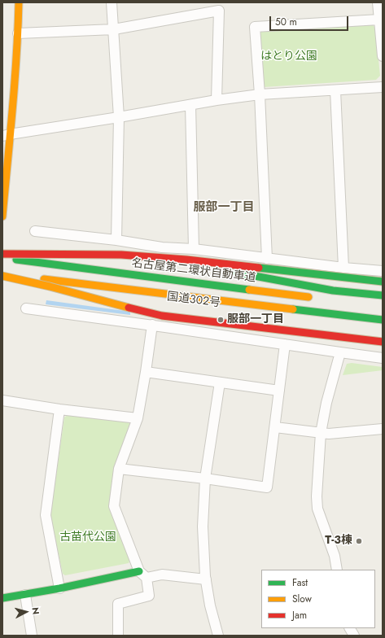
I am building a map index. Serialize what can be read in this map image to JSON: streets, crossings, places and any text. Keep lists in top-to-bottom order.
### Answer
{
  "streets": {
    "main road": ["名古屋第二環状自動車道", "国道302号"]
  },
  "districts": ["服部一丁目"],
  "parks": ["はとり公園", "古苗代公園"],
  "places": ["服部一丁目", "T-3棟"],
  "legend": ["Fast", "Slow", "Jam"],
  "scale_bar": "50 m",
  "north": "right"
}
